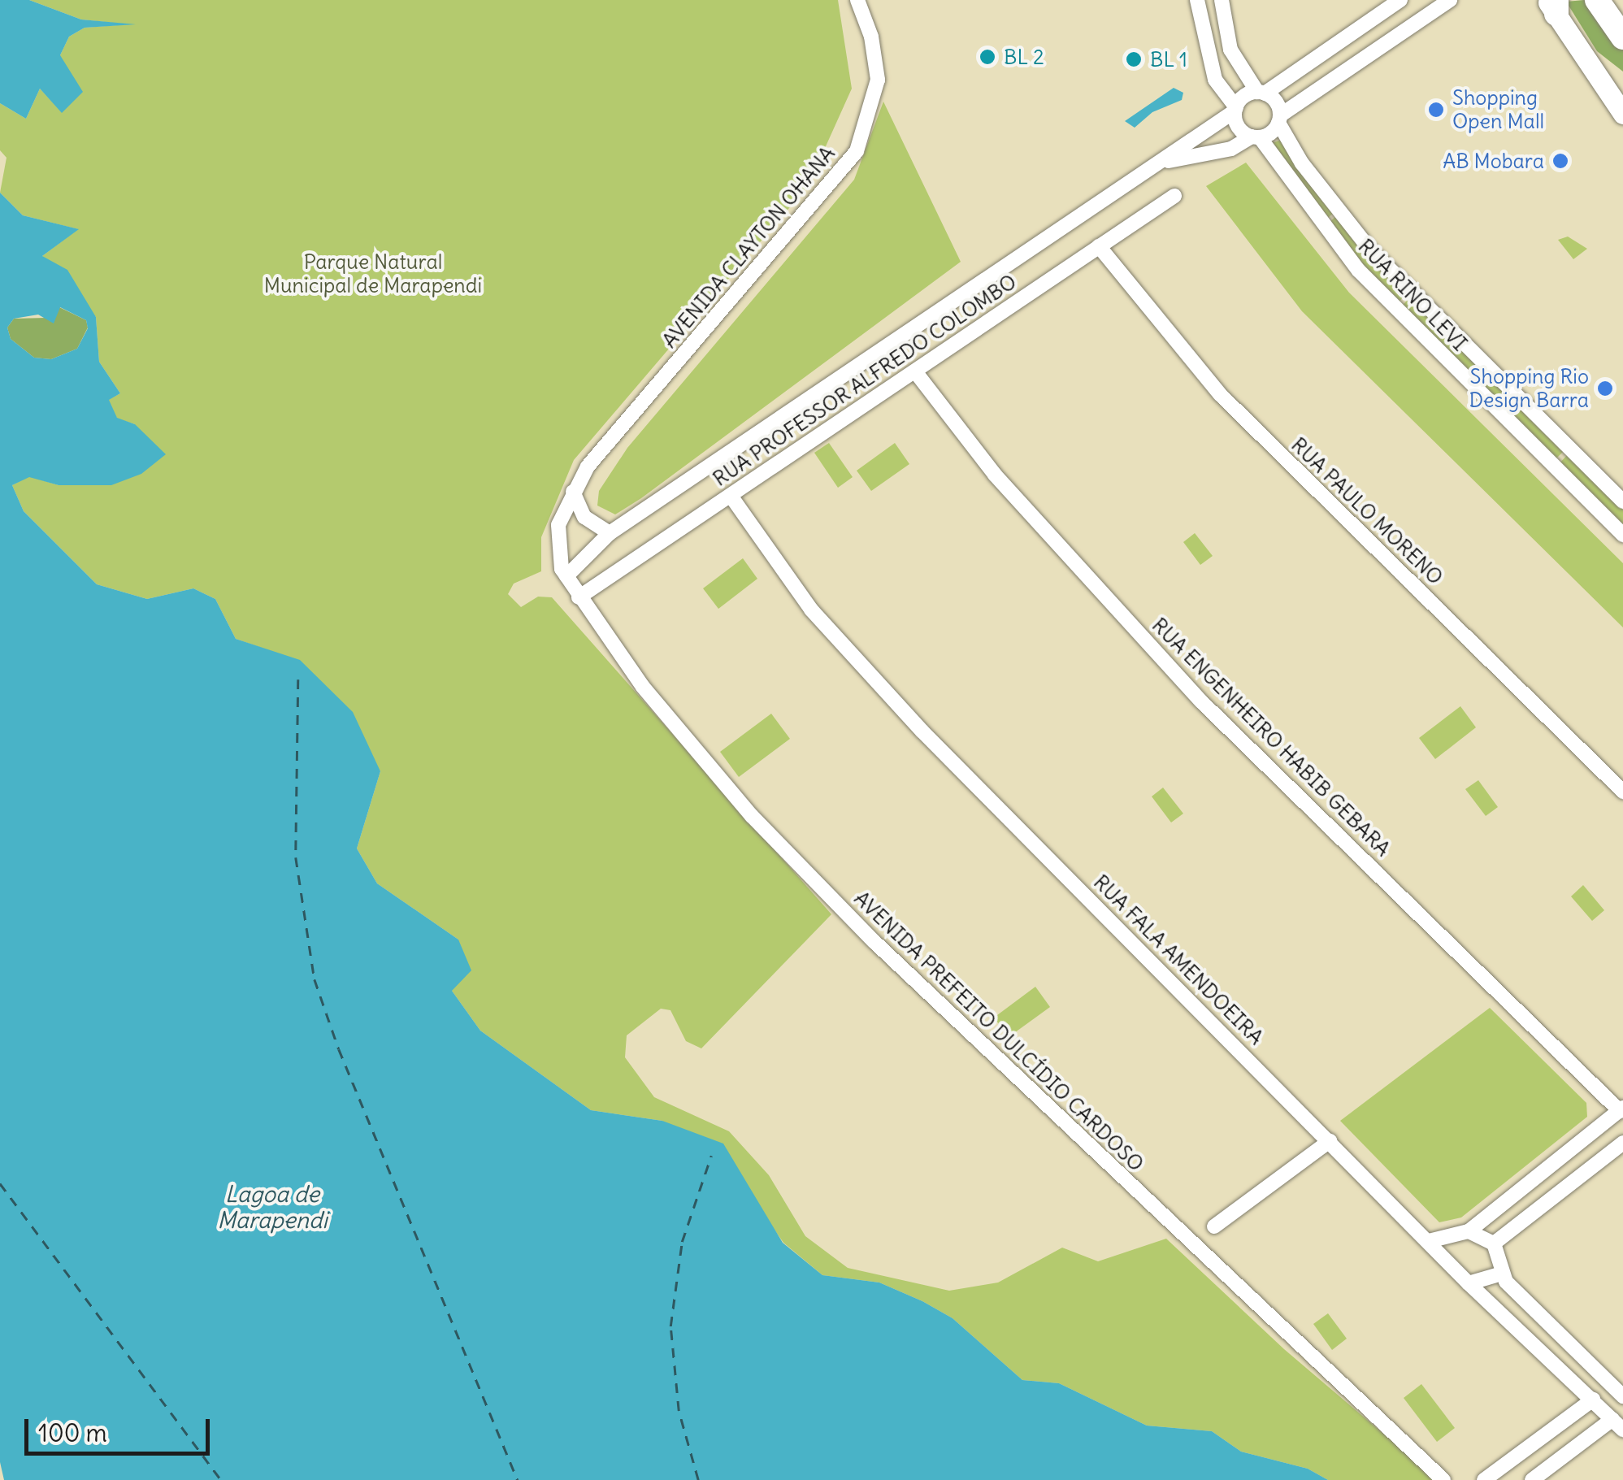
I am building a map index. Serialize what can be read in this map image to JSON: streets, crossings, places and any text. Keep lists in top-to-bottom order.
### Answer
{
  "streets": {
    "street": [
      "AVENIDA CLAYTON OHANA",
      "RUA RINO LEVI",
      "RUA PROFESSOR ALFREDO COLOMBO",
      "RUA PAULO MORENO",
      "RUA ENGENHEIRO HABIB GEBARA",
      "RUA FALA AMENDOEIRA",
      "AVENIDA PREFEITO DULCÍDIO CARDOSO"
    ]
  },
  "crossings": [
    ["AVENIDA CLAYTON OHANA", "RUA PROFESSOR ALFREDO COLOMBO"],
    ["AVENIDA CLAYTON OHANA", "AVENIDA PREFEITO DULCÍDIO CARDOSO"],
    ["RUA RINO LEVI", "RUA PROFESSOR ALFREDO COLOMBO"],
    ["RUA PROFESSOR ALFREDO COLOMBO", "RUA PAULO MORENO"],
    ["RUA PROFESSOR ALFREDO COLOMBO", "RUA ENGENHEIRO HABIB GEBARA"],
    ["RUA PROFESSOR ALFREDO COLOMBO", "RUA FALA AMENDOEIRA"],
    ["RUA PROFESSOR ALFREDO COLOMBO", "AVENIDA PREFEITO DULCÍDIO CARDOSO"]
  ],
  "water": ["Lagoa de Marapendi"],
  "parks": ["Parque Natural Municipal de Marapendi"],
  "places": [
    "BL 2",
    "BL 1",
    "Shopping Open Mall",
    "AB Mobara",
    "Shopping Rio Design Barra"
  ],
  "scale_bar": "100 m"
}
